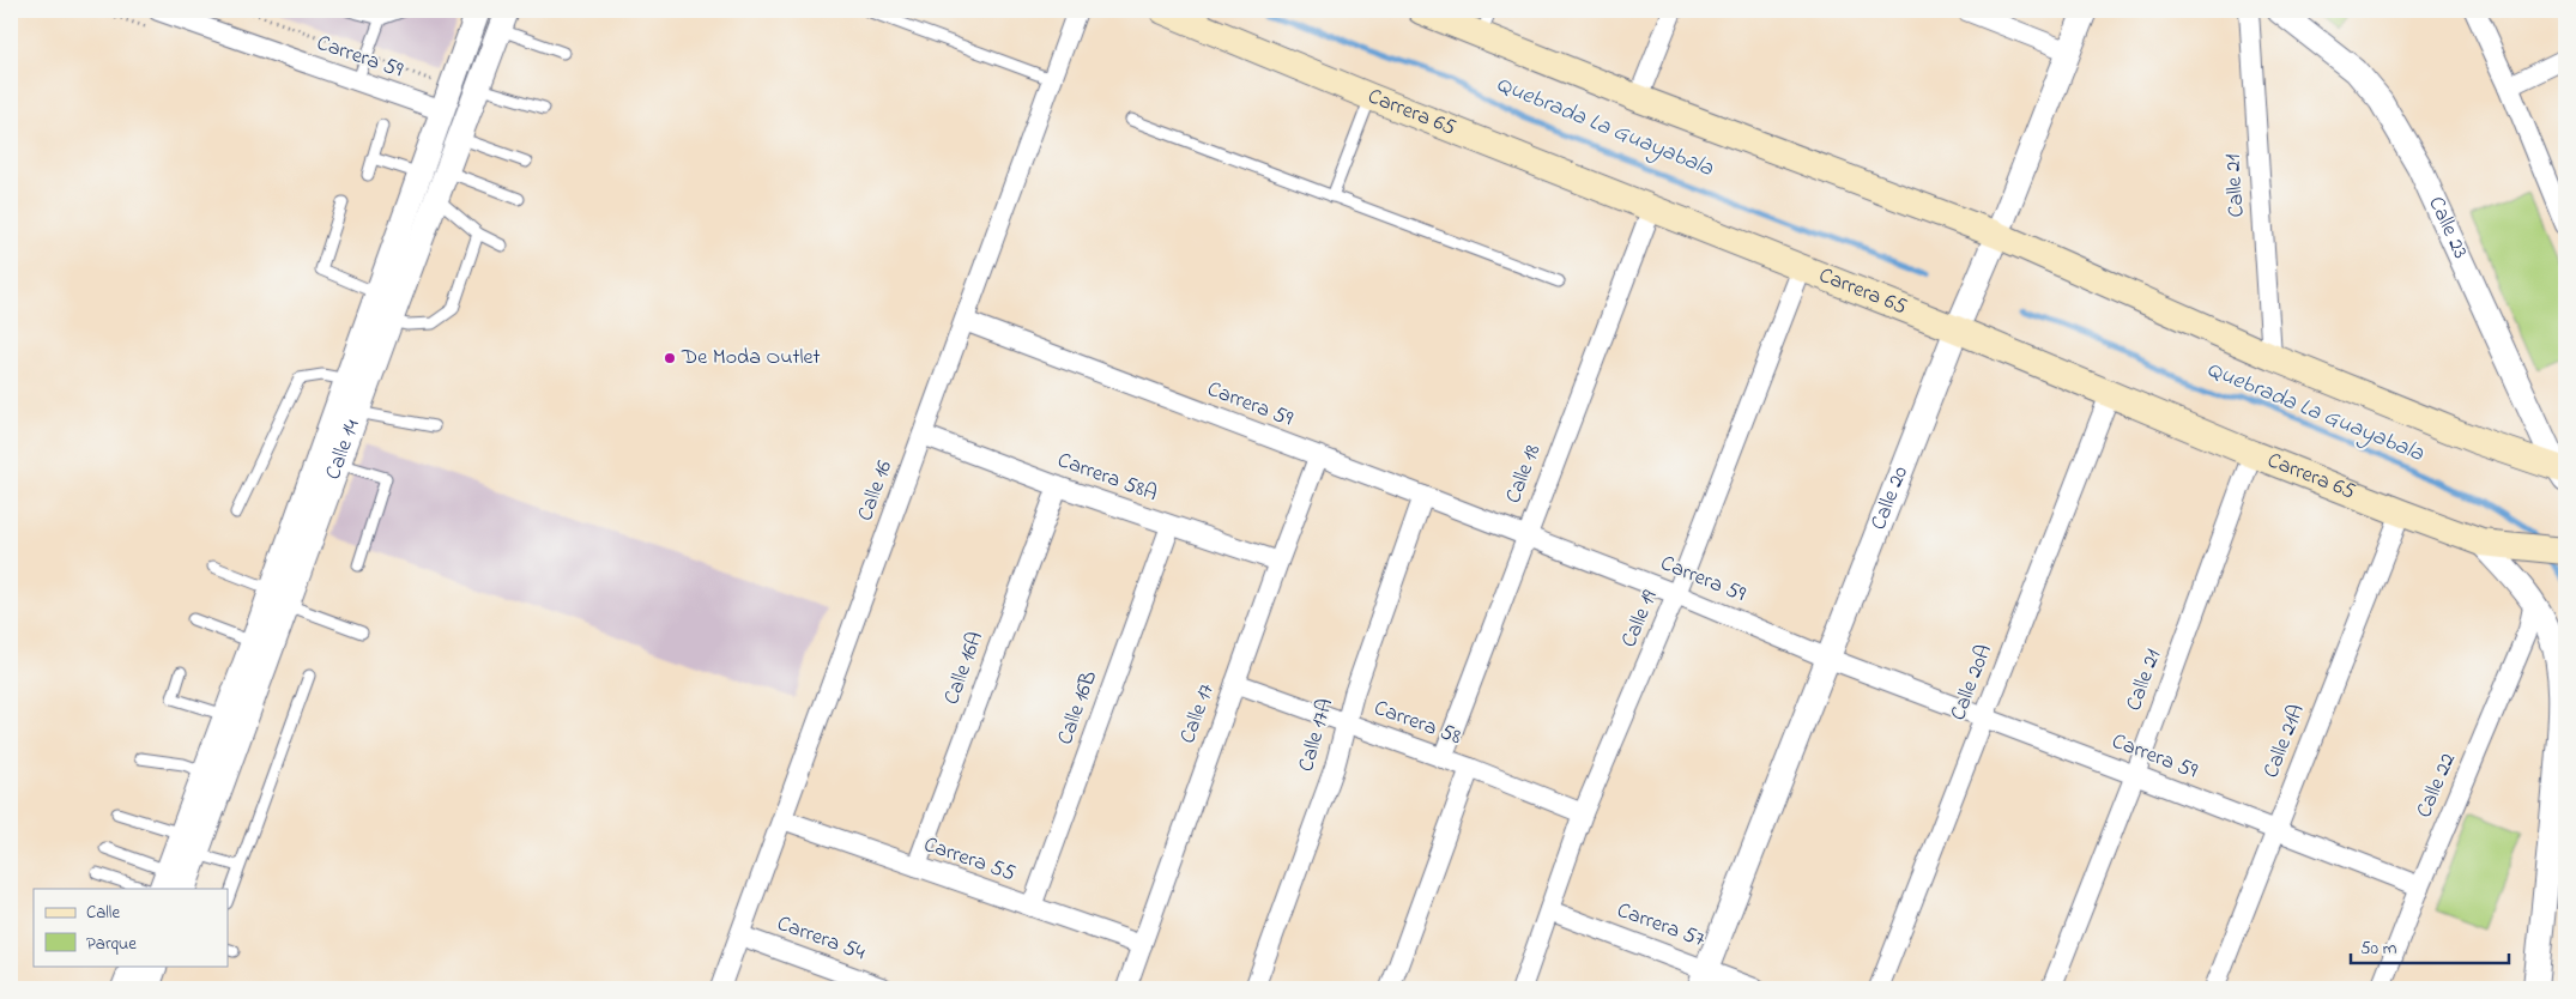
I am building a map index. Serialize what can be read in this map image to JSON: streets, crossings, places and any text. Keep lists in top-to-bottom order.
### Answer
{
  "streets": {
    "main road": ["Carrera 65"],
    "street": [
      "Carrera 59",
      "Calle 21",
      "Calle 23",
      "Calle 14",
      "Calle 18",
      "Carrera 58A",
      "Calle 16",
      "Calle 20",
      "Calle 19",
      "Calle 16A",
      "Calle 20A",
      "Calle 16B",
      "Calle 17",
      "Carrera 58",
      "Calle 17A",
      "Calle 21A",
      "Calle 22",
      "Carrera 55",
      "Carrera 57",
      "Carrera 54"
    ]
  },
  "crossings": [
    ["Carrera 59", "Calle 21"],
    ["Carrera 59", "Calle 14"],
    ["Carrera 59", "Calle 18"],
    ["Carrera 59", "Calle 16"],
    ["Carrera 59", "Calle 20"],
    ["Carrera 59", "Calle 19"],
    ["Carrera 59", "Calle 20A"],
    ["Carrera 59", "Calle 17"],
    ["Carrera 59", "Calle 17A"],
    ["Carrera 59", "Calle 21A"],
    ["Carrera 59", "Calle 22"],
    ["Carrera 65", "Calle 21"],
    ["Carrera 65", "Calle 18"],
    ["Carrera 65", "Calle 20"],
    ["Carrera 65", "Calle 19"],
    ["Carrera 65", "Calle 20A"],
    ["Carrera 65", "Calle 21A"],
    ["Calle 18", "Carrera 58"],
    ["Carrera 58A", "Calle 16"],
    ["Carrera 58A", "Calle 16A"],
    ["Carrera 58A", "Calle 16B"],
    ["Carrera 58A", "Calle 17"],
    ["Calle 16", "Carrera 55"],
    ["Calle 16", "Carrera 54"],
    ["Calle 20", "Carrera 57"],
    ["Calle 19", "Carrera 58"],
    ["Calle 19", "Carrera 57"],
    ["Calle 16A", "Carrera 55"],
    ["Calle 16B", "Carrera 55"],
    ["Calle 17", "Carrera 58"],
    ["Calle 17", "Carrera 55"],
    ["Carrera 58", "Calle 17A"]
  ],
  "water": ["Quebrada La Guayabala"],
  "places": ["De Moda Outlet"],
  "legend": ["Calle", "Parque"],
  "scale_bar": "50 m"
}
